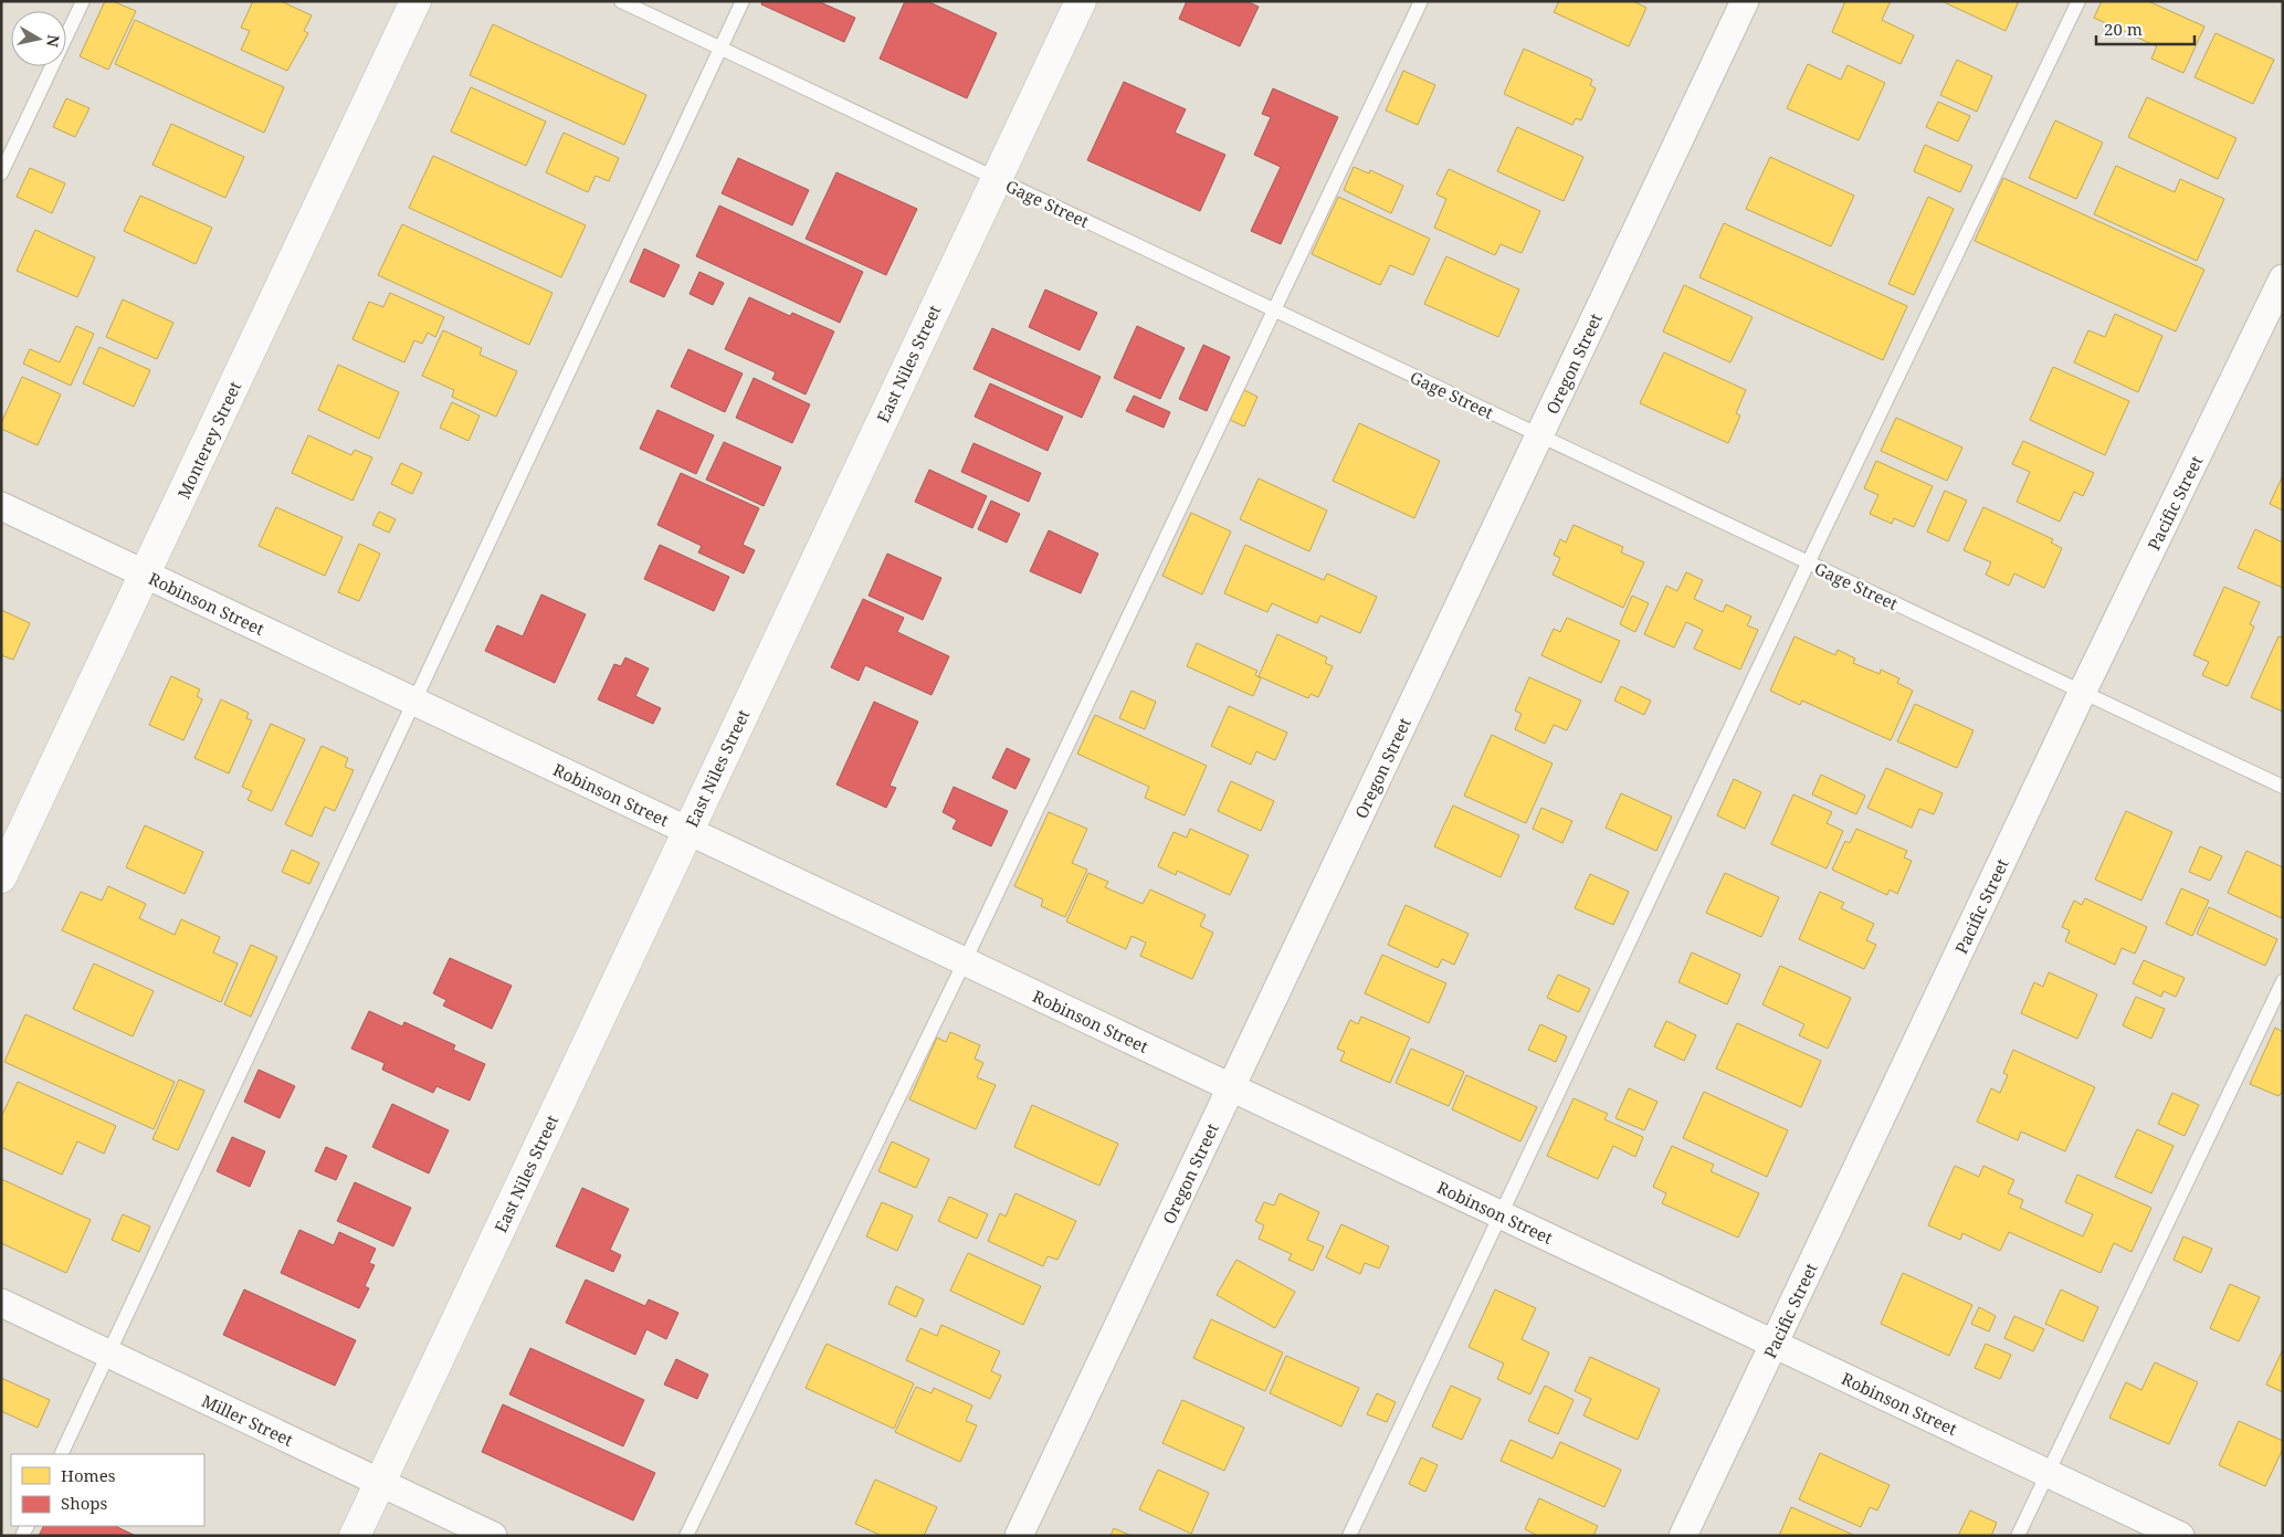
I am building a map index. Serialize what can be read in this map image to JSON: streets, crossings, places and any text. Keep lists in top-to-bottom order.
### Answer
{
  "streets": {
    "main road": ["East Niles Street", "Monterey Street"],
    "street": [
      "Oregon Street",
      "Pacific Street",
      "Robinson Street",
      "Miller Street"
    ],
    "lane": ["Gage Street"]
  },
  "crossings": [
    ["Gage Street", "East Niles Street"],
    ["Gage Street", "Oregon Street"],
    ["Gage Street", "Pacific Street"],
    ["East Niles Street", "Robinson Street"],
    ["East Niles Street", "Miller Street"],
    ["Oregon Street", "Robinson Street"],
    ["Monterey Street", "Robinson Street"],
    ["Pacific Street", "Robinson Street"]
  ],
  "legend": ["Homes", "Shops"],
  "scale_bar": "20 m",
  "north": "right"
}
